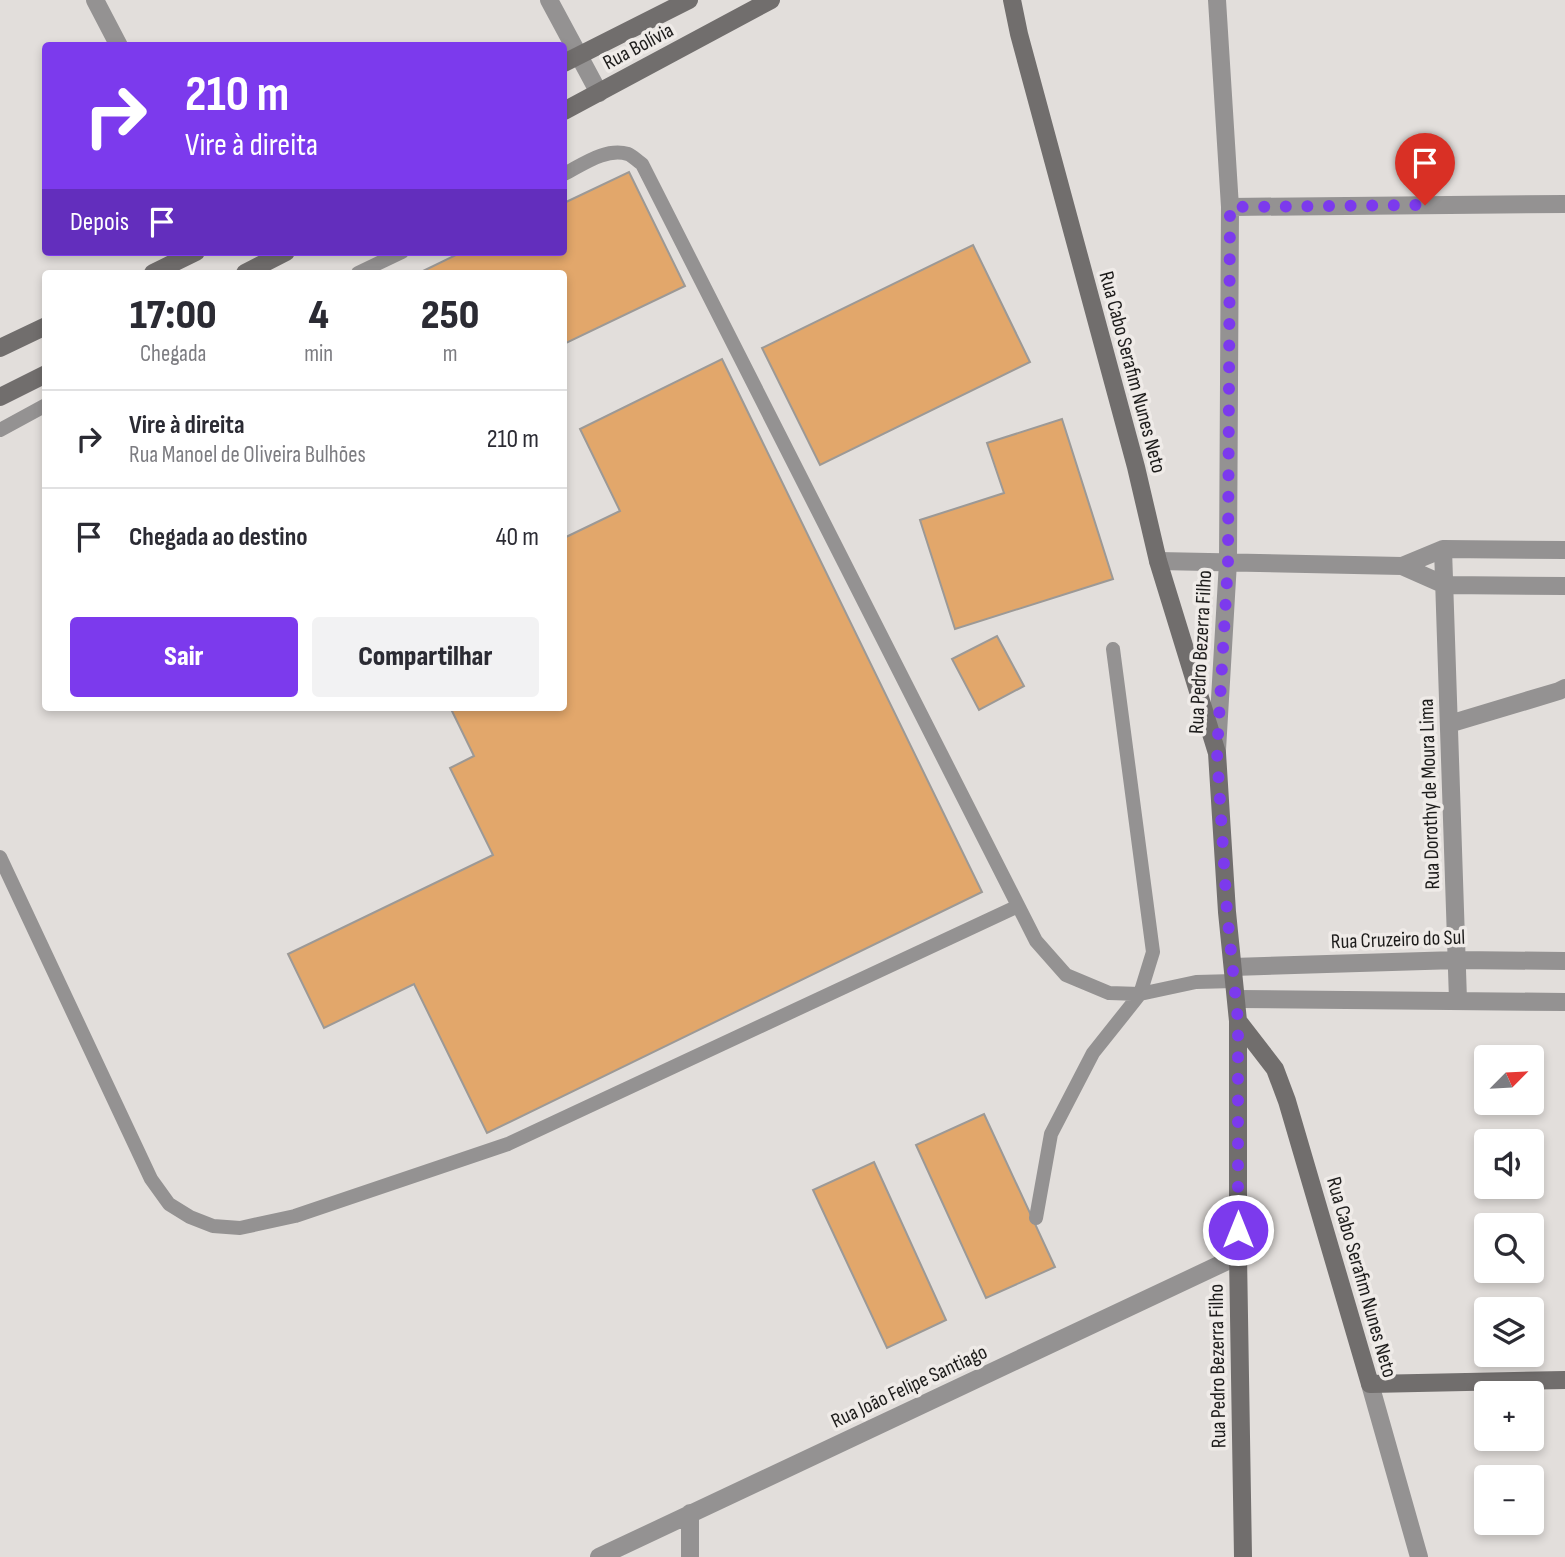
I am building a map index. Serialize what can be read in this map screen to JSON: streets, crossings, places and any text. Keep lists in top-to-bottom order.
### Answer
{
  "streets": {
    "main road": ["Rua Bolívia", "Rua Cabo Serafim Nunes Neto", "Rua Pedro Bezerra Filho"],
    "street": ["Rua Dorothy de Moura Lima", "Rua Cruzeiro do Sul", "Rua João Felipe Santiago"]
  },
  "crossings": [
    ["Rua Cabo Serafim Nunes Neto", "Rua Pedro Bezerra Filho"],
    ["Rua Pedro Bezerra Filho", "Rua Cruzeiro do Sul"],
    ["Rua Pedro Bezerra Filho", "Rua João Felipe Santiago"],
    ["Rua Dorothy de Moura Lima", "Rua Cruzeiro do Sul"]
  ],
  "north": "top right",
  "page": {
    "turn": ["210 m", "Vire à direita"],
    "then": "Depois",
    "eta": [
      "17:00",
      "Chegada",
      "4",
      "min",
      "250",
      "m"
    ],
    "list": [
      {
        "name": "Vire à direita",
        "note": "Rua Manoel de Oliveira Bulhões",
        "value": "210 m"
      },
      {
        "name": "Chegada ao destino",
        "value": "40 m"
      }
    ],
    "buttons": ["Sair", "Compartilhar"],
    "map_buttons": ["+", "−"]
  }
}
